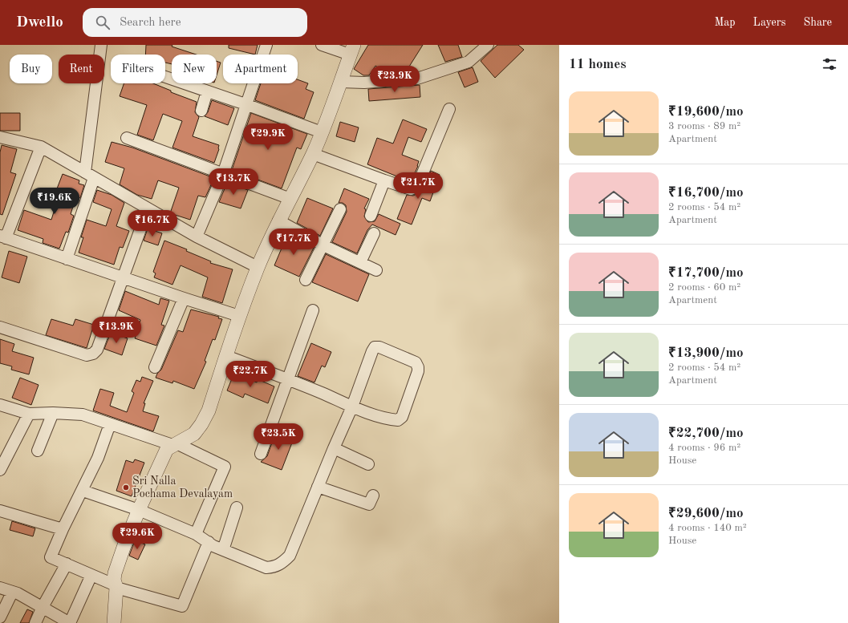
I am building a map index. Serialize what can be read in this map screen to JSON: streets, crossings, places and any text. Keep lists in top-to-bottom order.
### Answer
{
  "places": ["Sri Nalla Pochama Devalayam"],
  "page": {
    "header": "Dwello",
    "search": "Search here",
    "nav": ["Map", "Layers", "Share"],
    "heading": "11 homes",
    "chip": [
      "Buy",
      "Rent",
      "Filters",
      "New",
      "Apartment"
    ],
    "price": [
      "₹23.9K",
      "₹29.9K",
      "₹13.7K",
      "₹21.7K",
      "₹19.6K",
      "₹16.7K",
      "₹17.7K",
      "₹13.9K",
      "₹22.7K",
      "₹23.5K",
      "₹29.6K"
    ],
    "list": [
      {
        "name": "₹19,600/mo",
        "note": "3 rooms · 89 m² · Apartment"
      },
      {
        "name": "₹16,700/mo",
        "note": "2 rooms · 54 m² · Apartment"
      },
      {
        "name": "₹17,700/mo",
        "note": "2 rooms · 60 m² · Apartment"
      },
      {
        "name": "₹13,900/mo",
        "note": "2 rooms · 54 m² · Apartment"
      },
      {
        "name": "₹22,700/mo",
        "note": "4 rooms · 96 m² · House"
      },
      {
        "name": "₹29,600/mo",
        "note": "4 rooms · 140 m² · House"
      }
    ]
  }
}
